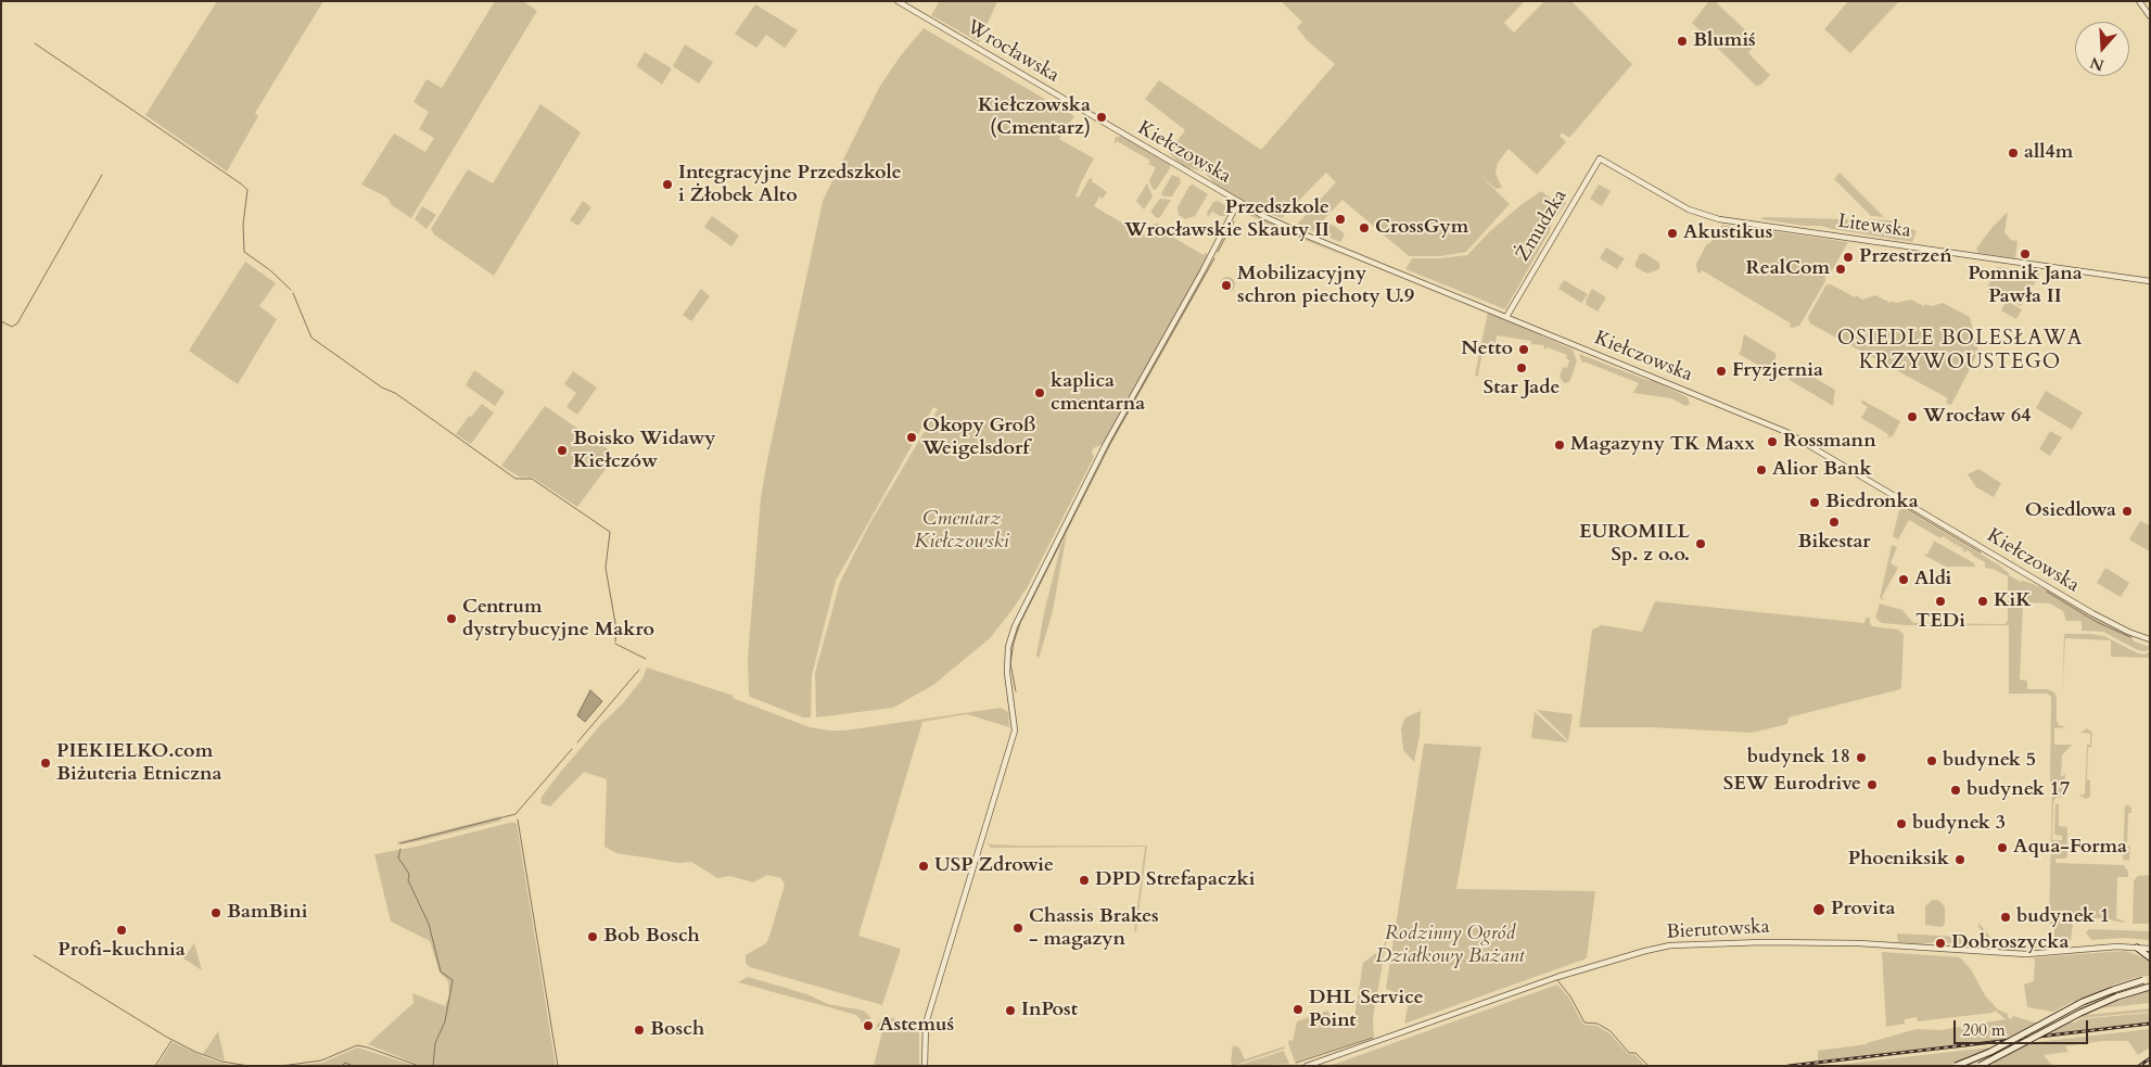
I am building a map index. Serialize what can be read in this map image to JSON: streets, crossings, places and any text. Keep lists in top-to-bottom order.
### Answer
{
  "streets": {
    "street": [
      "Wrocławska",
      "Kiełczowska",
      "Żmudzka",
      "Litewska",
      "Bierutowska"
    ]
  },
  "crossings": [
    ["Wrocławska", "Kiełczowska"],
    ["Kiełczowska", "Żmudzka"],
    ["Żmudzka", "Litewska"]
  ],
  "districts": ["OSIEDLE BOLESŁAWA KRZYWOUSTEGO"],
  "parks": ["Cmentarz Kiełczowski", "Rodzinny Ogród Działkowy Bażant"],
  "places": [
    "Blumiś",
    "Kiełczowska (Cmentarz)",
    "all4m",
    "Integracyjne Przedszkole i Żłobek Alto",
    "Przedszkole Wrocławskie Skauty II",
    "CrossGym",
    "Akustikus",
    "Pomnik Jana Pawła II",
    "Przestrzeń",
    "RealCom",
    "Mobilizacyjny schron piechoty U.9",
    "Netto",
    "Star Jade",
    "Fryzjernia",
    "kaplica cmentarna",
    "Wrocław 64",
    "Okopy Groß Weigelsdorf",
    "Rossmann",
    "Magazyny TK Maxx",
    "Boisko Widawy Kiełczów",
    "Alior Bank",
    "Biedronka",
    "Osiedlowa",
    "Bikestar",
    "EUROMILL Sp. z o.o.",
    "Aldi",
    "TEDi",
    "KiK",
    "Centrum dystrybucyjne Makro",
    "budynek 18",
    "budynek 5",
    "PIEKIELKO.com Biżuteria Etniczna",
    "SEW Eurodrive",
    "budynek 17",
    "budynek 3",
    "Aqua-Forma",
    "Phoeniksik",
    "USP Zdrowie",
    "DPD Strefapaczki",
    "Provita",
    "BamBini",
    "budynek 1",
    "Chassis Brakes - magazyn",
    "Profi-kuchnia",
    "Bob Bosch",
    "Dobroszycka",
    "DHL Service Point",
    "InPost",
    "Astemuś",
    "Bosch"
  ],
  "scale_bar": "200 m",
  "north": "bottom"
}
